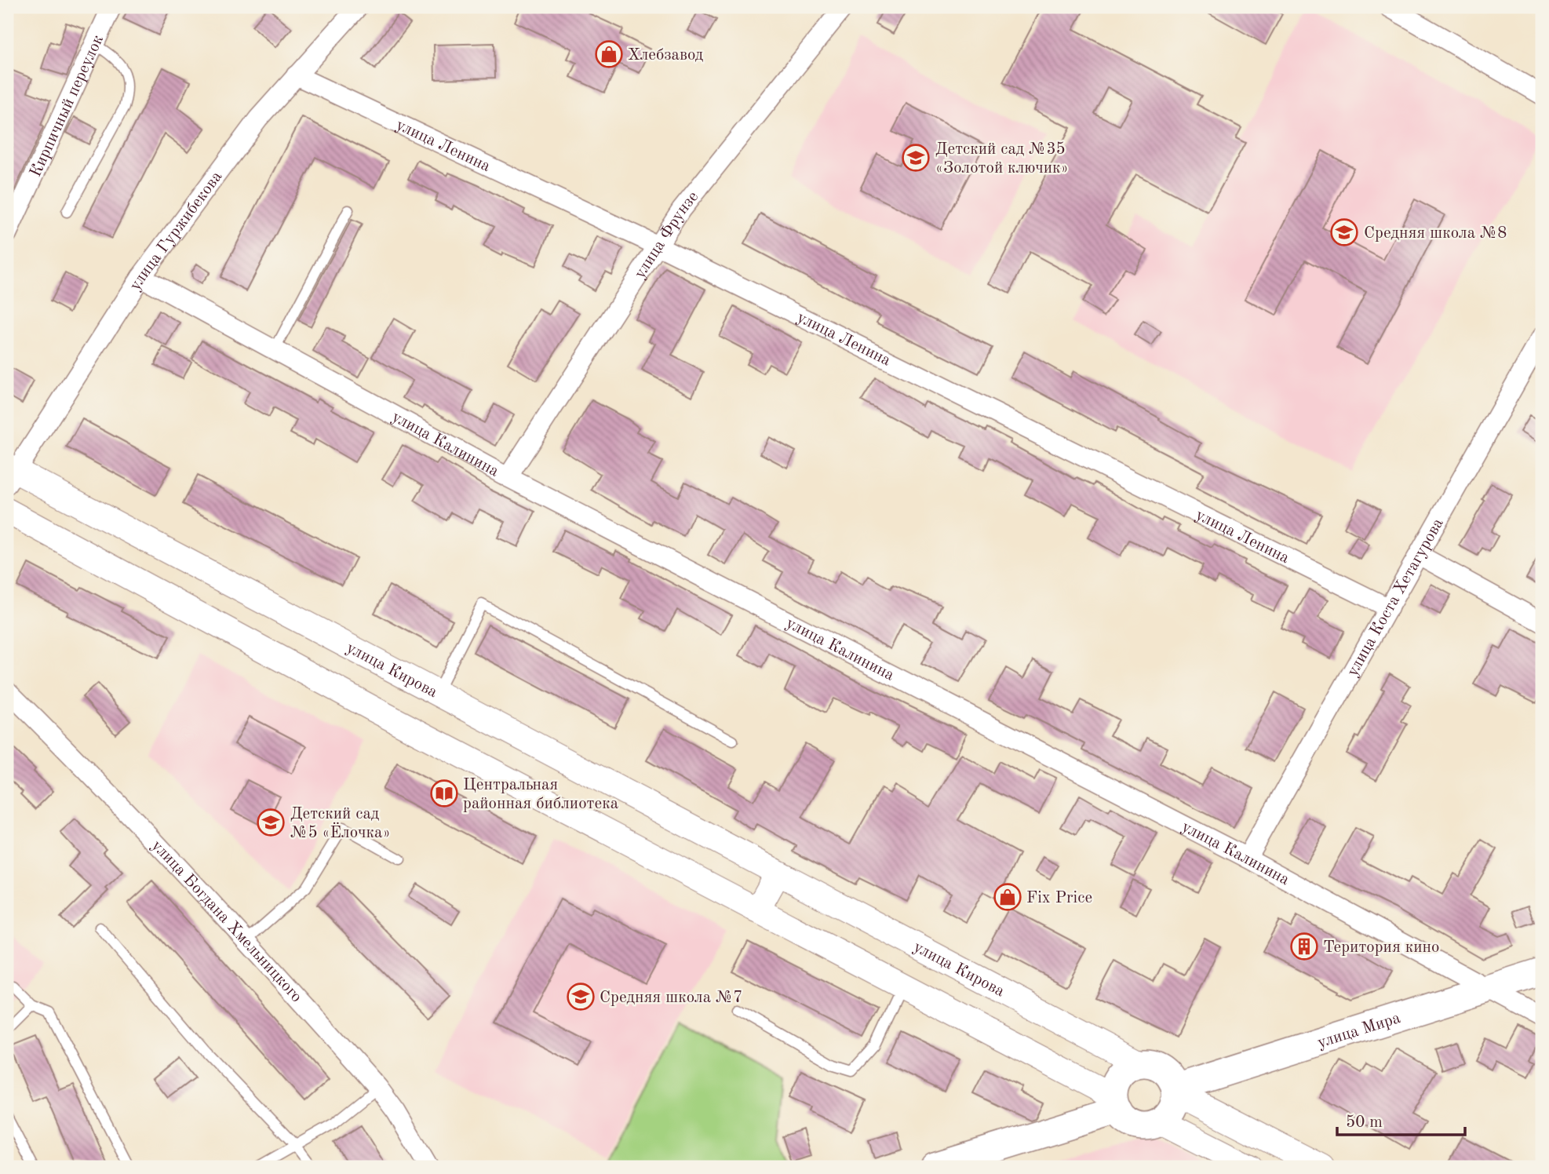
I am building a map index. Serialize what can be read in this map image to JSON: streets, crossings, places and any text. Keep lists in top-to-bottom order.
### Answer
{
  "streets": {
    "main road": ["улица Кирова", "улица Мира"],
    "street": [
      "Кирпичный переулок",
      "улица Ленина",
      "улица Гуржибекова",
      "улица Фрунзе",
      "улица Калинина",
      "улица Коста Хетагурова",
      "улица Богдана Хмельницкого"
    ]
  },
  "crossings": [
    ["улица Ленина", "улица Гуржибекова"],
    ["улица Ленина", "улица Фрунзе"],
    ["улица Ленина", "улица Коста Хетагурова"],
    ["улица Гуржибекова", "улица Калинина"],
    ["улица Гуржибекова", "улица Кирова"],
    ["улица Фрунзе", "улица Калинина"],
    ["улица Калинина", "улица Коста Хетагурова"],
    ["улица Калинина", "улица Мира"],
    ["улица Кирова", "улица Мира"]
  ],
  "places": {
    "shop": ["Хлебзавод", "Fix Price"],
    "school or university": [
      "Детский сад №35 «Золотой ключик»",
      "Средняя школа №8",
      "Детский сад №5 «Ёлочка»",
      "Средняя школа №7"
    ],
    "library": ["Центральная районная библиотека"],
    "building": ["Територия кино"]
  },
  "scale_bar": "50 m"
}
